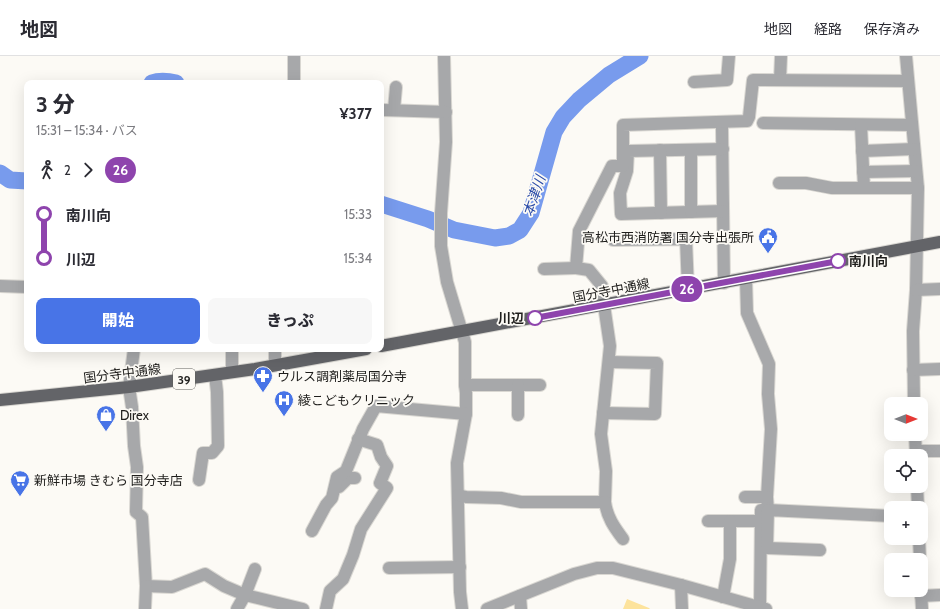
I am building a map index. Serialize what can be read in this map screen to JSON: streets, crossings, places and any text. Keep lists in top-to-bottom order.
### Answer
{
  "streets": {
    "main road": ["国分寺中通線", "39"]
  },
  "water": ["本津川"],
  "places": {
    "public building": ["高松市西消防署 国分寺出張所"],
    "other": ["南川向", "川辺"],
    "pharmacy": ["ウルス調剤薬局国分寺"],
    "hospital": ["綾こどもクリニック"],
    "shop": ["Direx"],
    "supermarket": ["新鮮市場 きむら 国分寺店"]
  },
  "lines": ["bus line 26"],
  "north": "right",
  "page": {
    "header": "地図",
    "nav": ["地図", "経路", "保存済み"],
    "on_map": "26",
    "heading": ["3 分", "15:31 – 15:34 · バス", "¥377"],
    "legs": ["2", "26"],
    "list": [
      {
        "name": "南川向",
        "value": "15:33"
      },
      {
        "name": "川辺",
        "value": "15:34"
      }
    ],
    "buttons": ["開始", "きっぷ"],
    "map_buttons": ["+", "−"]
  }
}
